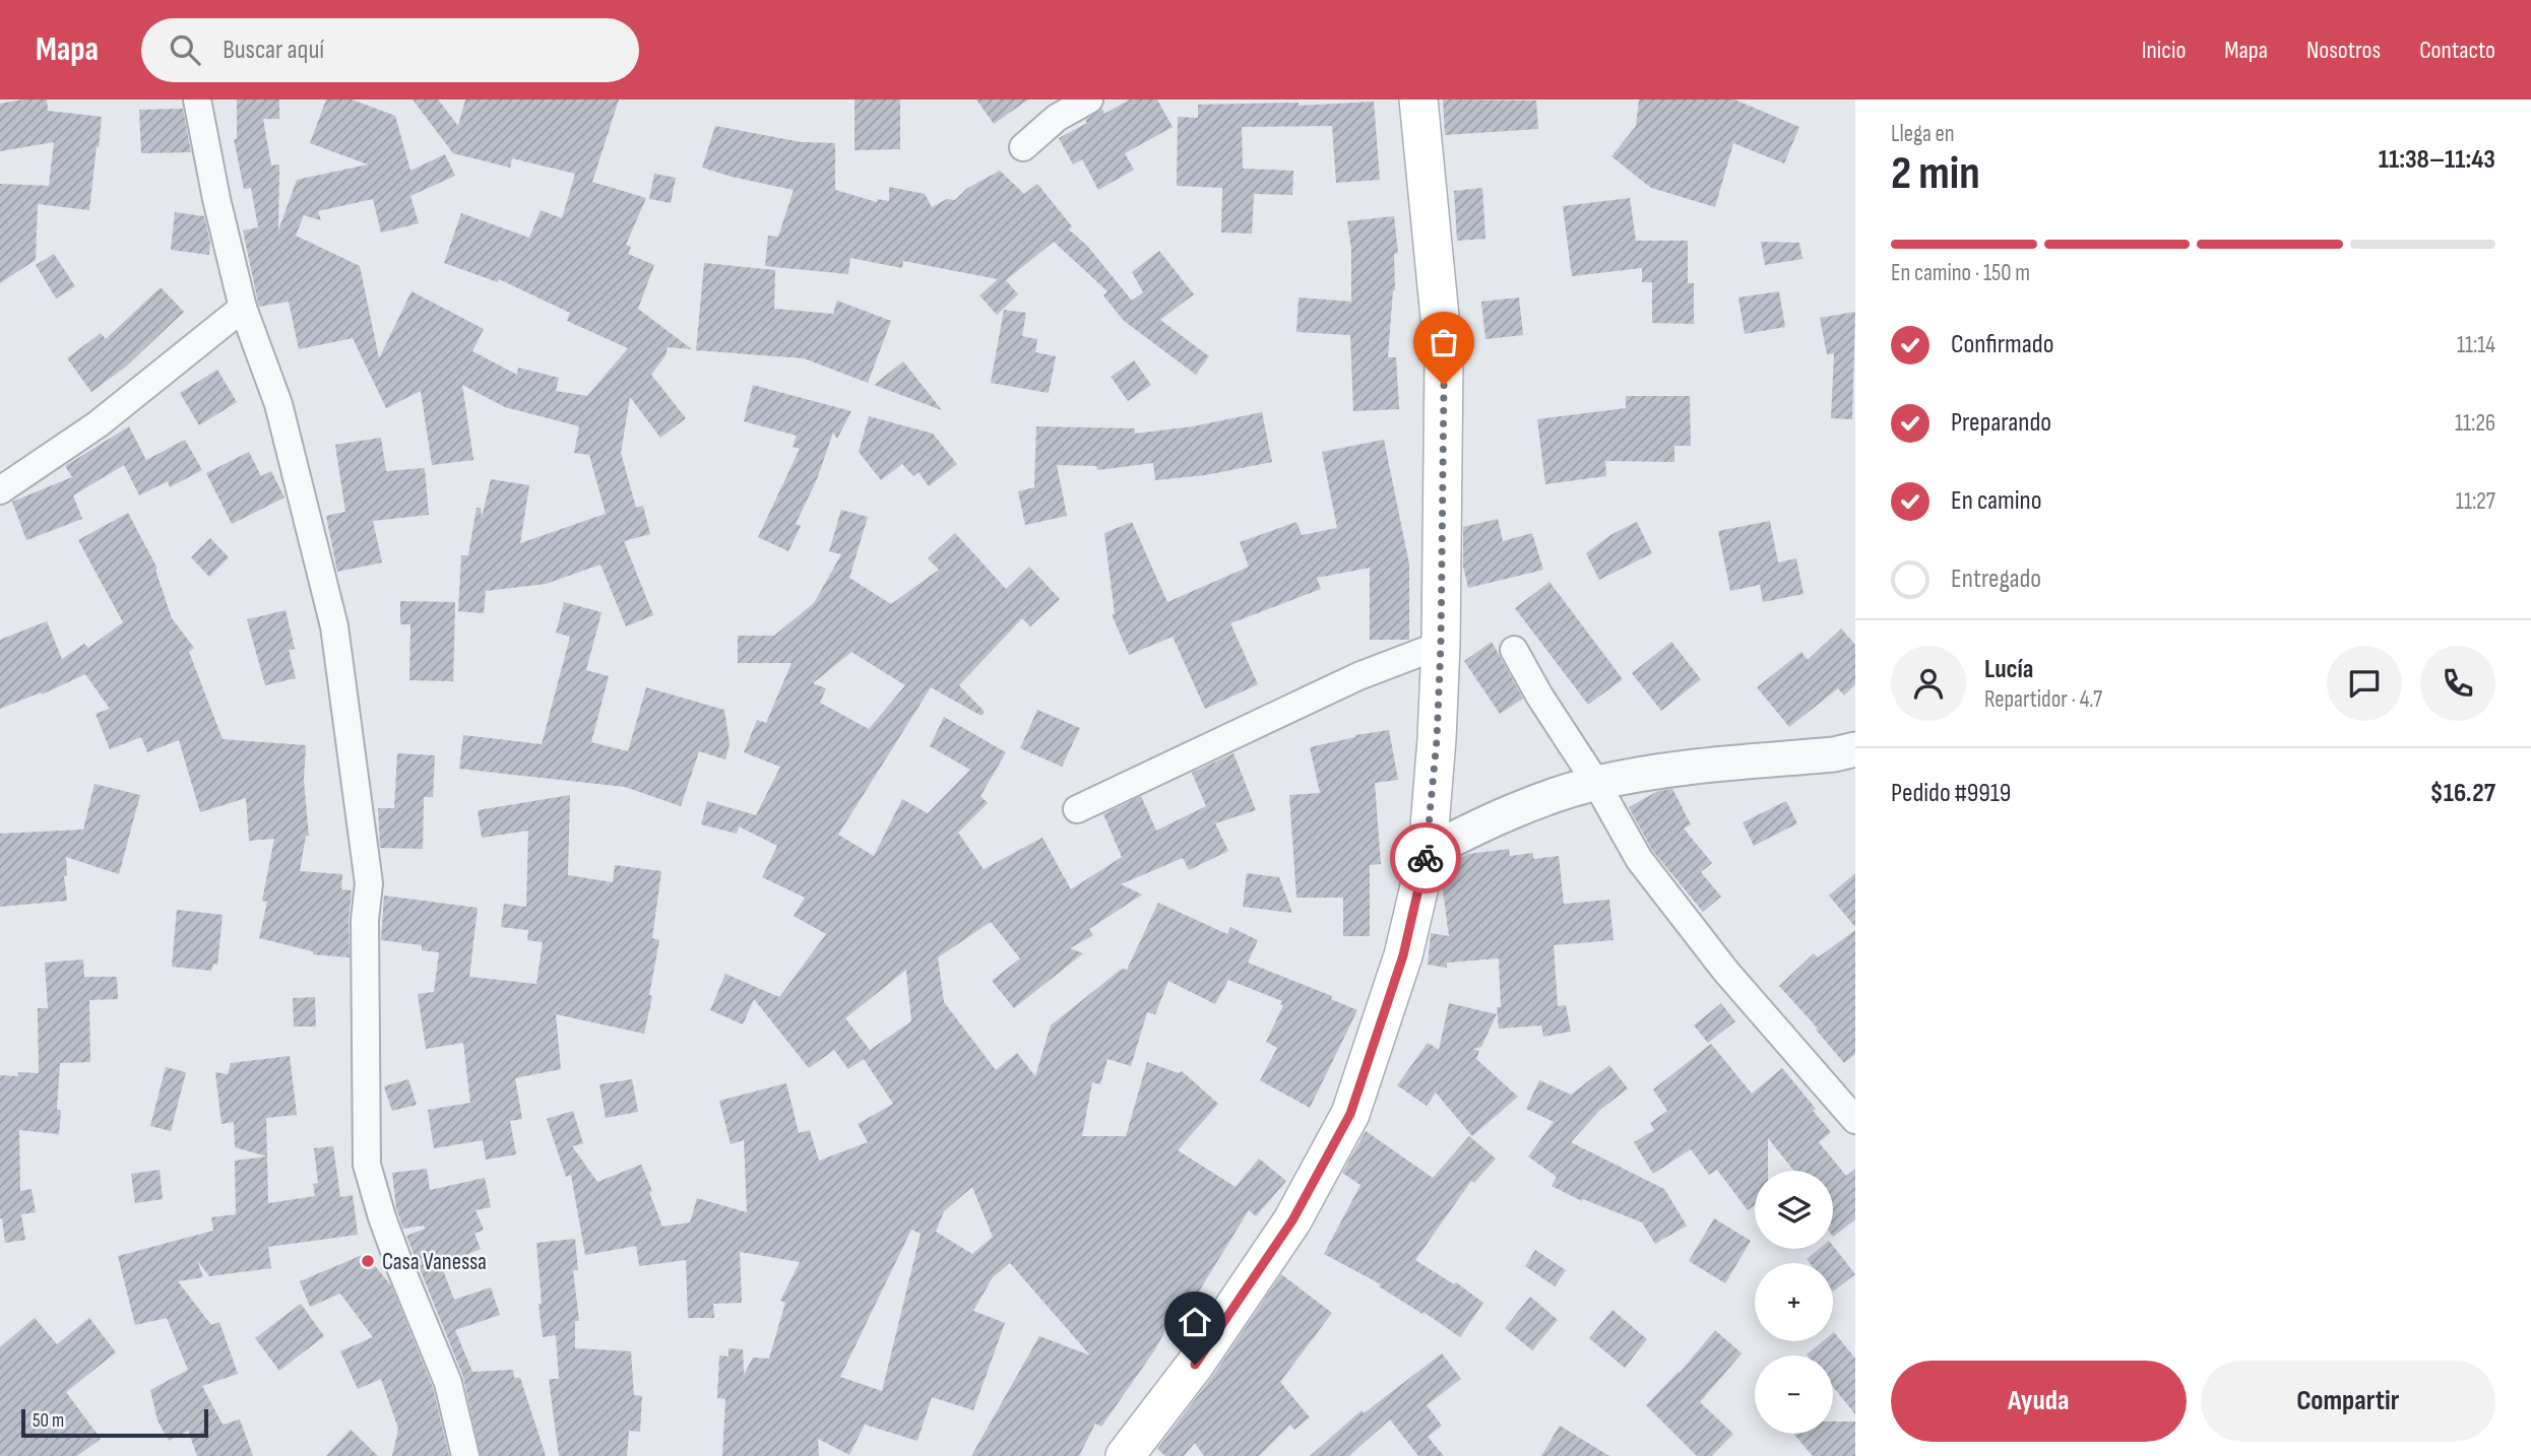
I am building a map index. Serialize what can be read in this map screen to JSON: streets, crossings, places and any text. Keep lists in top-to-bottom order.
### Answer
{
  "places": ["Casa Vanessa"],
  "scale_bar": "50 m",
  "page": {
    "header": "Mapa",
    "search": "Buscar aquí",
    "nav": [
      "Inicio",
      "Mapa",
      "Nosotros",
      "Contacto"
    ],
    "heading": ["2 min", "Llega en", "11:38–11:43"],
    "panel": [
      "Lucía",
      "Repartidor · 4.7",
      "Pedido #9919",
      "$16.27"
    ],
    "bar": "En camino · 150 m",
    "list": [
      ["Confirmado", "11:14"],
      ["Preparando", "11:26"],
      ["En camino", "11:27"],
      "Entregado"
    ],
    "map_buttons": ["+", "−"],
    "buttons": ["Ayuda", "Compartir"],
    "scale": "50 m"
  }
}
